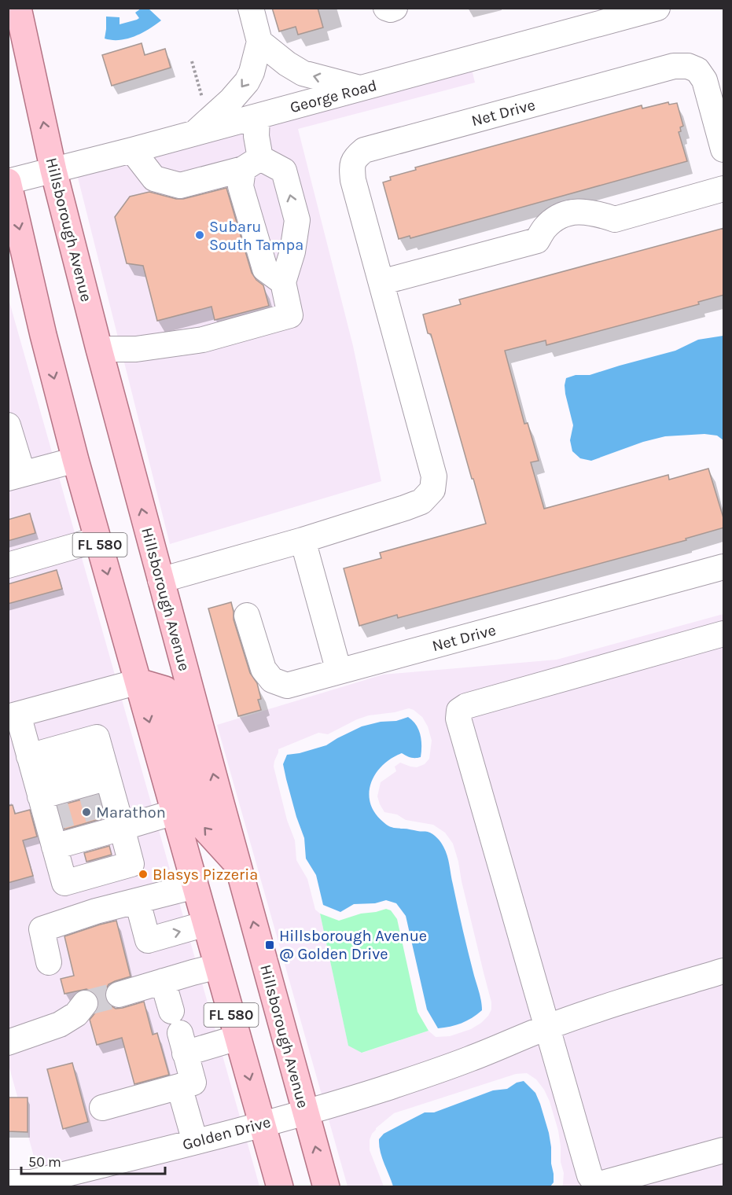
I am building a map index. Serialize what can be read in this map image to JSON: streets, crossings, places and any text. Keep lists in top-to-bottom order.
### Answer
{
  "streets": {
    "main road": ["Hillsborough Avenue", "FL 580"],
    "street": ["George Road", "Net Drive", "Golden Drive"]
  },
  "crossings": [
    ["George Road", "Hillsborough Avenue"],
    ["George Road", "FL 580"],
    ["Net Drive", "Hillsborough Avenue"],
    ["Hillsborough Avenue", "Golden Drive"],
    ["FL 580", "Golden Drive"]
  ],
  "places": {
    "other": ["Subaru South Tampa", "Marathon", "Blasys Pizzeria"],
    "transit": ["Hillsborough Avenue @ Golden Drive"]
  },
  "scale_bar": "50 m"
}
